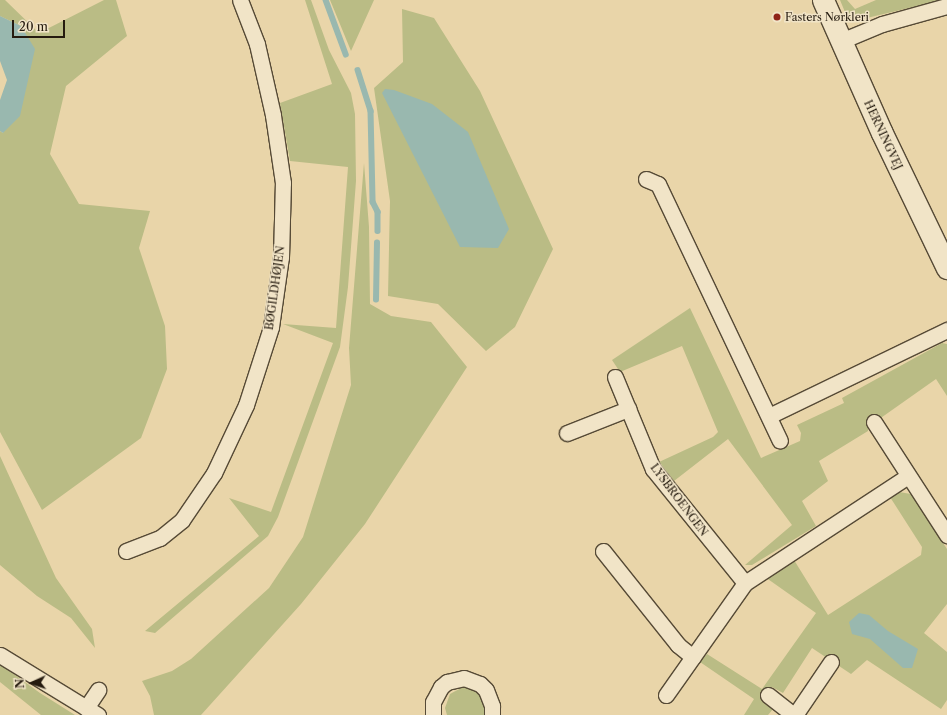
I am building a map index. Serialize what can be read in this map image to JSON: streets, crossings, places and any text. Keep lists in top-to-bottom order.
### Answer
{
  "streets": {
    "street": ["HERNINGVEJ", "BØGILDHØJEN", "LYSBROENGEN"]
  },
  "places": ["Fasters Nørkleri"],
  "scale_bar": "20 m",
  "north": "left"
}
